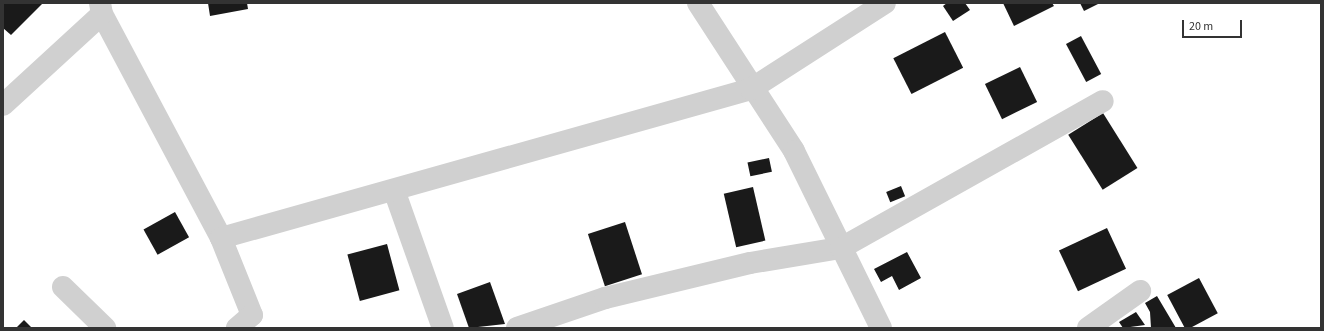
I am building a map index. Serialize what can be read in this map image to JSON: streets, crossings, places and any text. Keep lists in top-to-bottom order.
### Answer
{
  "scale_bar": "20 m"
}
